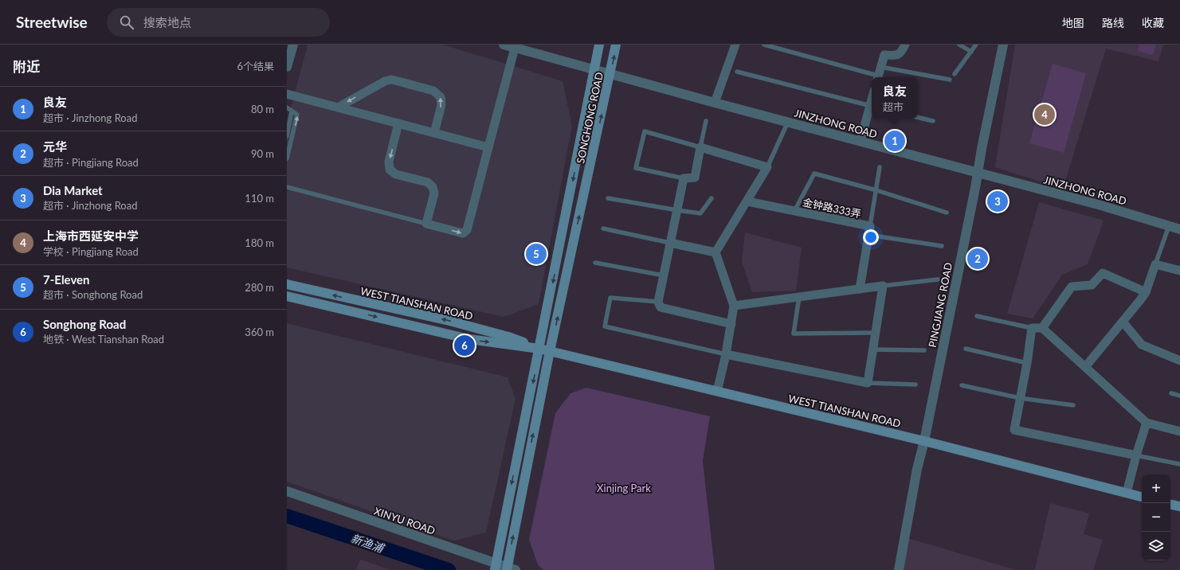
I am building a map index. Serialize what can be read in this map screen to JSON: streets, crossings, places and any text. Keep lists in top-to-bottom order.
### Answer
{
  "streets": {
    "main road": ["SONGHONG ROAD", "WEST TIANSHAN ROAD"],
    "street": [
      "JINZHONG ROAD",
      "金钟路333弄",
      "PINGJIANG ROAD",
      "XINYU ROAD"
    ]
  },
  "crossings": [
    ["SONGHONG ROAD", "JINZHONG ROAD"],
    ["SONGHONG ROAD", "WEST TIANSHAN ROAD"],
    ["SONGHONG ROAD", "XINYU ROAD"],
    ["JINZHONG ROAD", "PINGJIANG ROAD"],
    ["WEST TIANSHAN ROAD", "PINGJIANG ROAD"]
  ],
  "water": ["新渔浦"],
  "parks": ["Xinjing Park"],
  "page": {
    "header": "Streetwise",
    "search": "搜索地点",
    "nav": ["地图", "路线", "收藏"],
    "heading": ["附近", "6个结果"],
    "popup": ["良友", "超市"],
    "list": [
      {
        "mark": "1",
        "name": "良友",
        "note": "超市 · Jinzhong Road",
        "value": "80 m"
      },
      {
        "mark": "2",
        "name": "元华",
        "note": "超市 · Pingjiang Road",
        "value": "90 m"
      },
      {
        "mark": "3",
        "name": "Dia Market",
        "note": "超市 · Jinzhong Road",
        "value": "110 m"
      },
      {
        "mark": "4",
        "name": "上海市西延安中学",
        "note": "学校 · Pingjiang Road",
        "value": "180 m"
      },
      {
        "mark": "5",
        "name": "7-Eleven",
        "note": "超市 · Songhong Road",
        "value": "280 m"
      },
      {
        "mark": "6",
        "name": "Songhong Road",
        "note": "地铁 · West Tianshan Road",
        "value": "360 m"
      }
    ],
    "pins": [
      "4",
      "1",
      "3",
      "5",
      "2",
      "6"
    ],
    "map_buttons": ["+", "−"]
  }
}
